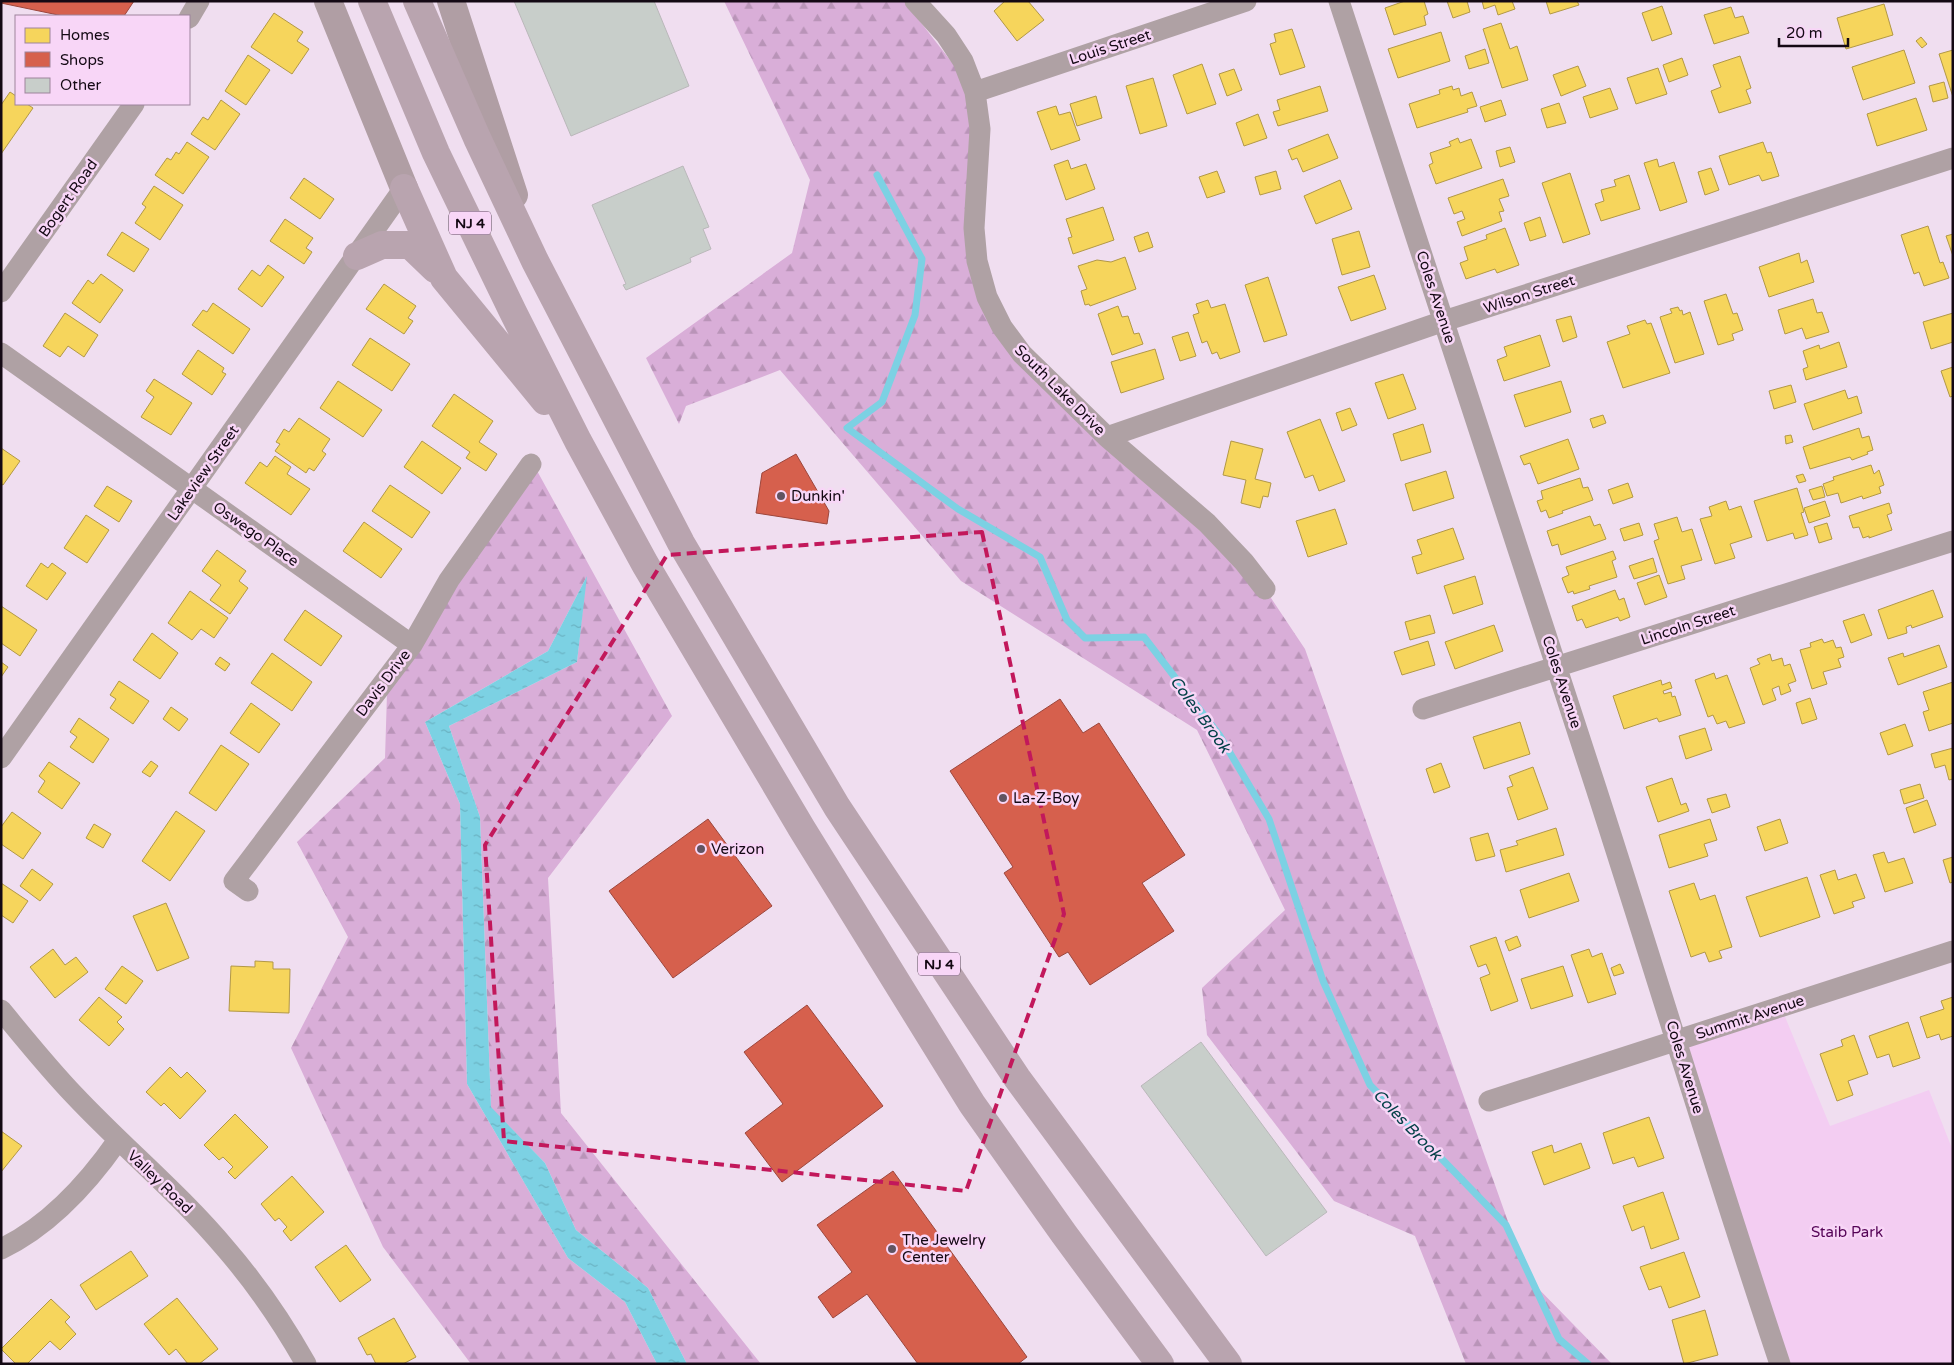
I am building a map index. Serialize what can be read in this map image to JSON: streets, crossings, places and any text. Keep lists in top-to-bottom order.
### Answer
{
  "streets": {
    "highway": ["NJ 4"],
    "street": [
      "Louis Street",
      "Bogert Road",
      "Wilson Street",
      "Coles Avenue",
      "South Lake Drive",
      "Lakeview Street",
      "Oswego Place",
      "Lincoln Street",
      "Davis Drive",
      "Summit Avenue",
      "Valley Road"
    ]
  },
  "crossings": [
    ["Louis Street", "South Lake Drive"],
    ["Wilson Street", "Coles Avenue"],
    ["Wilson Street", "South Lake Drive"],
    ["Coles Avenue", "Lincoln Street"],
    ["Coles Avenue", "Summit Avenue"],
    ["Lakeview Street", "Oswego Place"],
    ["Oswego Place", "Davis Drive"]
  ],
  "water": ["Coles Brook"],
  "parks": ["Staib Park"],
  "places": [
    "Dunkin'",
    "La-Z-Boy",
    "Verizon",
    "The Jewelry Center"
  ],
  "legend": ["Homes", "Shops", "Other"],
  "scale_bar": "20 m"
}
